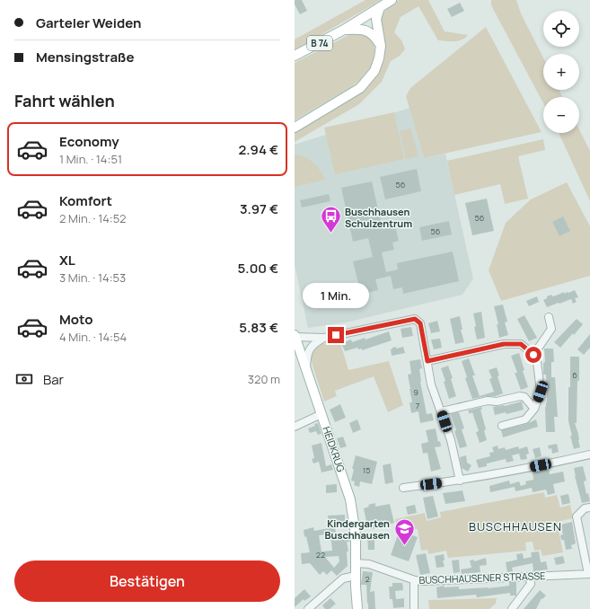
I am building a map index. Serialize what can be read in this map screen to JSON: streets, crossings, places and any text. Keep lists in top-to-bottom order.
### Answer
{
  "streets": {
    "main road": ["B 74", "HEIDKRUG"],
    "street": ["BUSCHHAUSENER STRASSE"]
  },
  "crossings": [
    ["HEIDKRUG", "BUSCHHAUSENER STRASSE"]
  ],
  "districts": ["BUSCHHAUSEN"],
  "places": {
    "bus stop": ["Buschhausen Schulzentrum"],
    "school or university": ["Kindergarten Buschhausen"]
  },
  "house_numbers": [
    "56",
    "56",
    "56",
    "6",
    "9",
    "7",
    "15",
    "22",
    "2"
  ],
  "page": {
    "banner": ["Garteler Weiden", "Mensingstraße"],
    "map_buttons": ["+", "−"],
    "heading": "Fahrt wählen",
    "list": [
      {
        "name": "Economy",
        "note": "1 Min. · 14:51",
        "value": "2.94 €"
      },
      {
        "name": "Komfort",
        "note": "2 Min. · 14:52",
        "value": "3.97 €"
      },
      {
        "name": "XL",
        "note": "3 Min. · 14:53",
        "value": "5.00 €"
      },
      {
        "name": "Moto",
        "note": "4 Min. · 14:54",
        "value": "5.83 €"
      }
    ],
    "bubble": "1 Min.",
    "pay": ["Bar", "320 m"],
    "buttons": "Bestätigen"
  }
}
